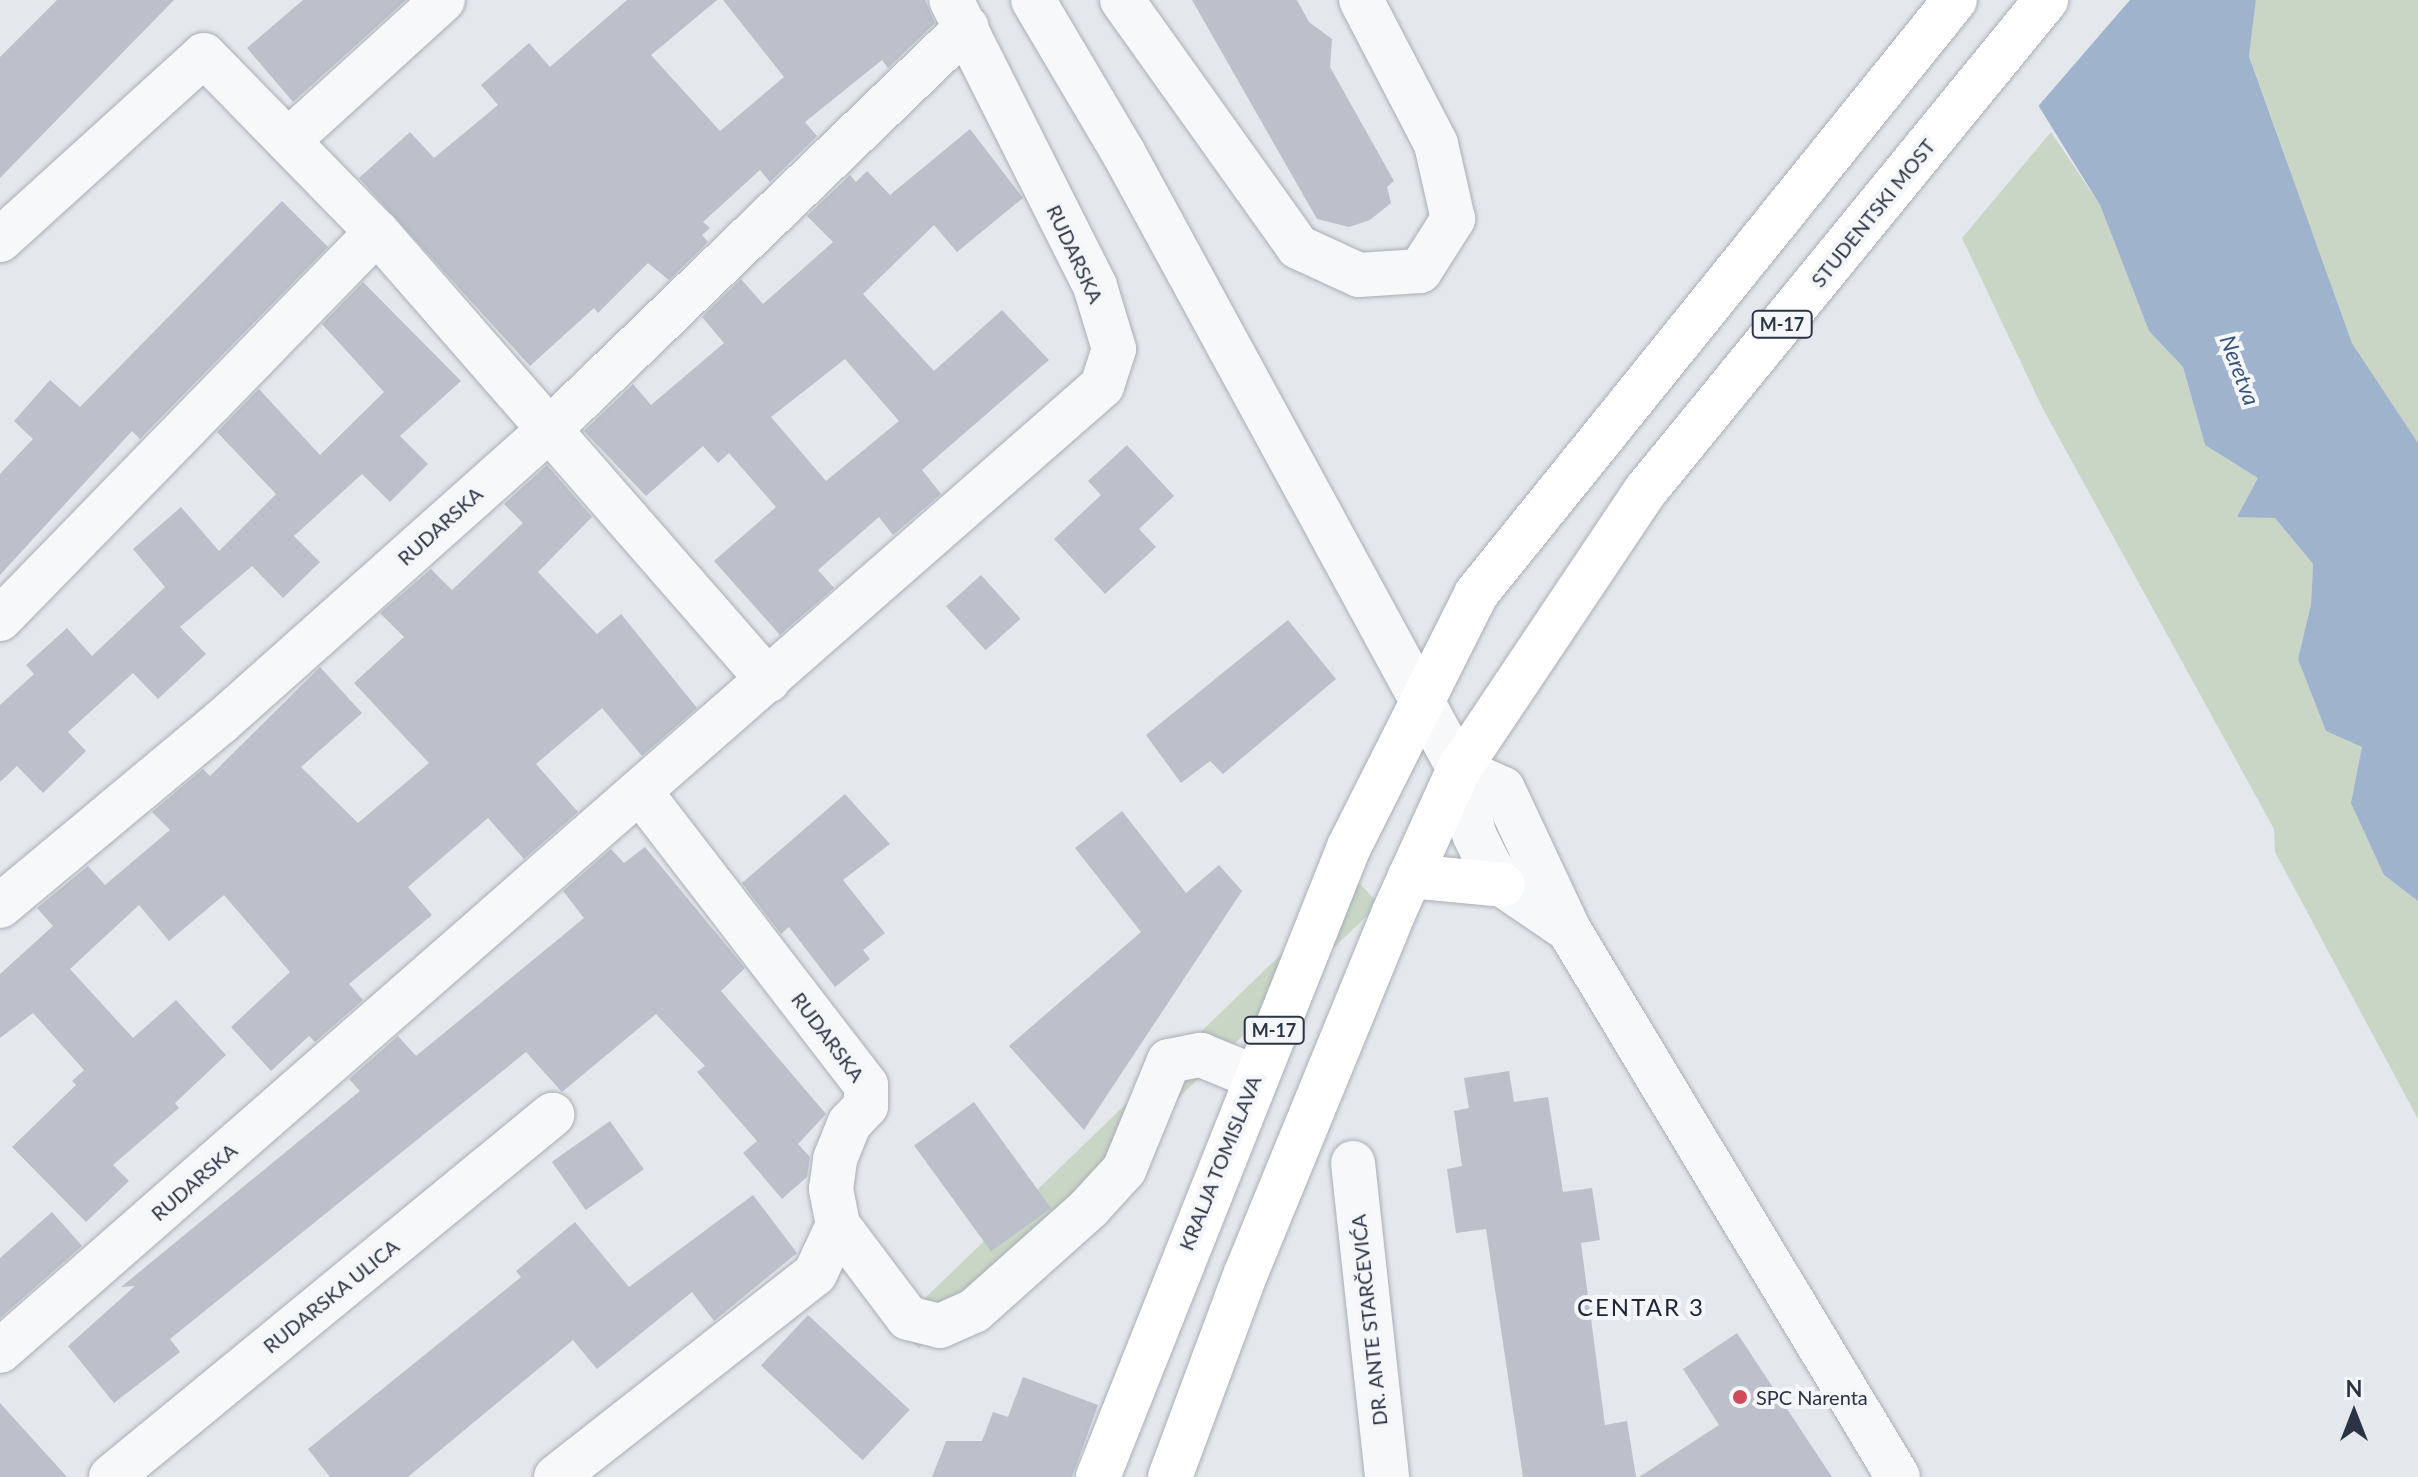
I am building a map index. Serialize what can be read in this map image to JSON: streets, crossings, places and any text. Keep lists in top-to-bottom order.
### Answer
{
  "streets": {
    "main road": ["STUDENTSKI MOST", "M-17", "KRALJA TOMISLAVA"],
    "street": ["RUDARSKA", "RUDARSKA ULICA", "DR. ANTE STARČEVIĆA"]
  },
  "crossings": [
    ["STUDENTSKI MOST", "M-17"]
  ],
  "districts": ["CENTAR 3"],
  "water": ["Neretva"],
  "places": ["SPC Narenta"],
  "north": "top"
}
